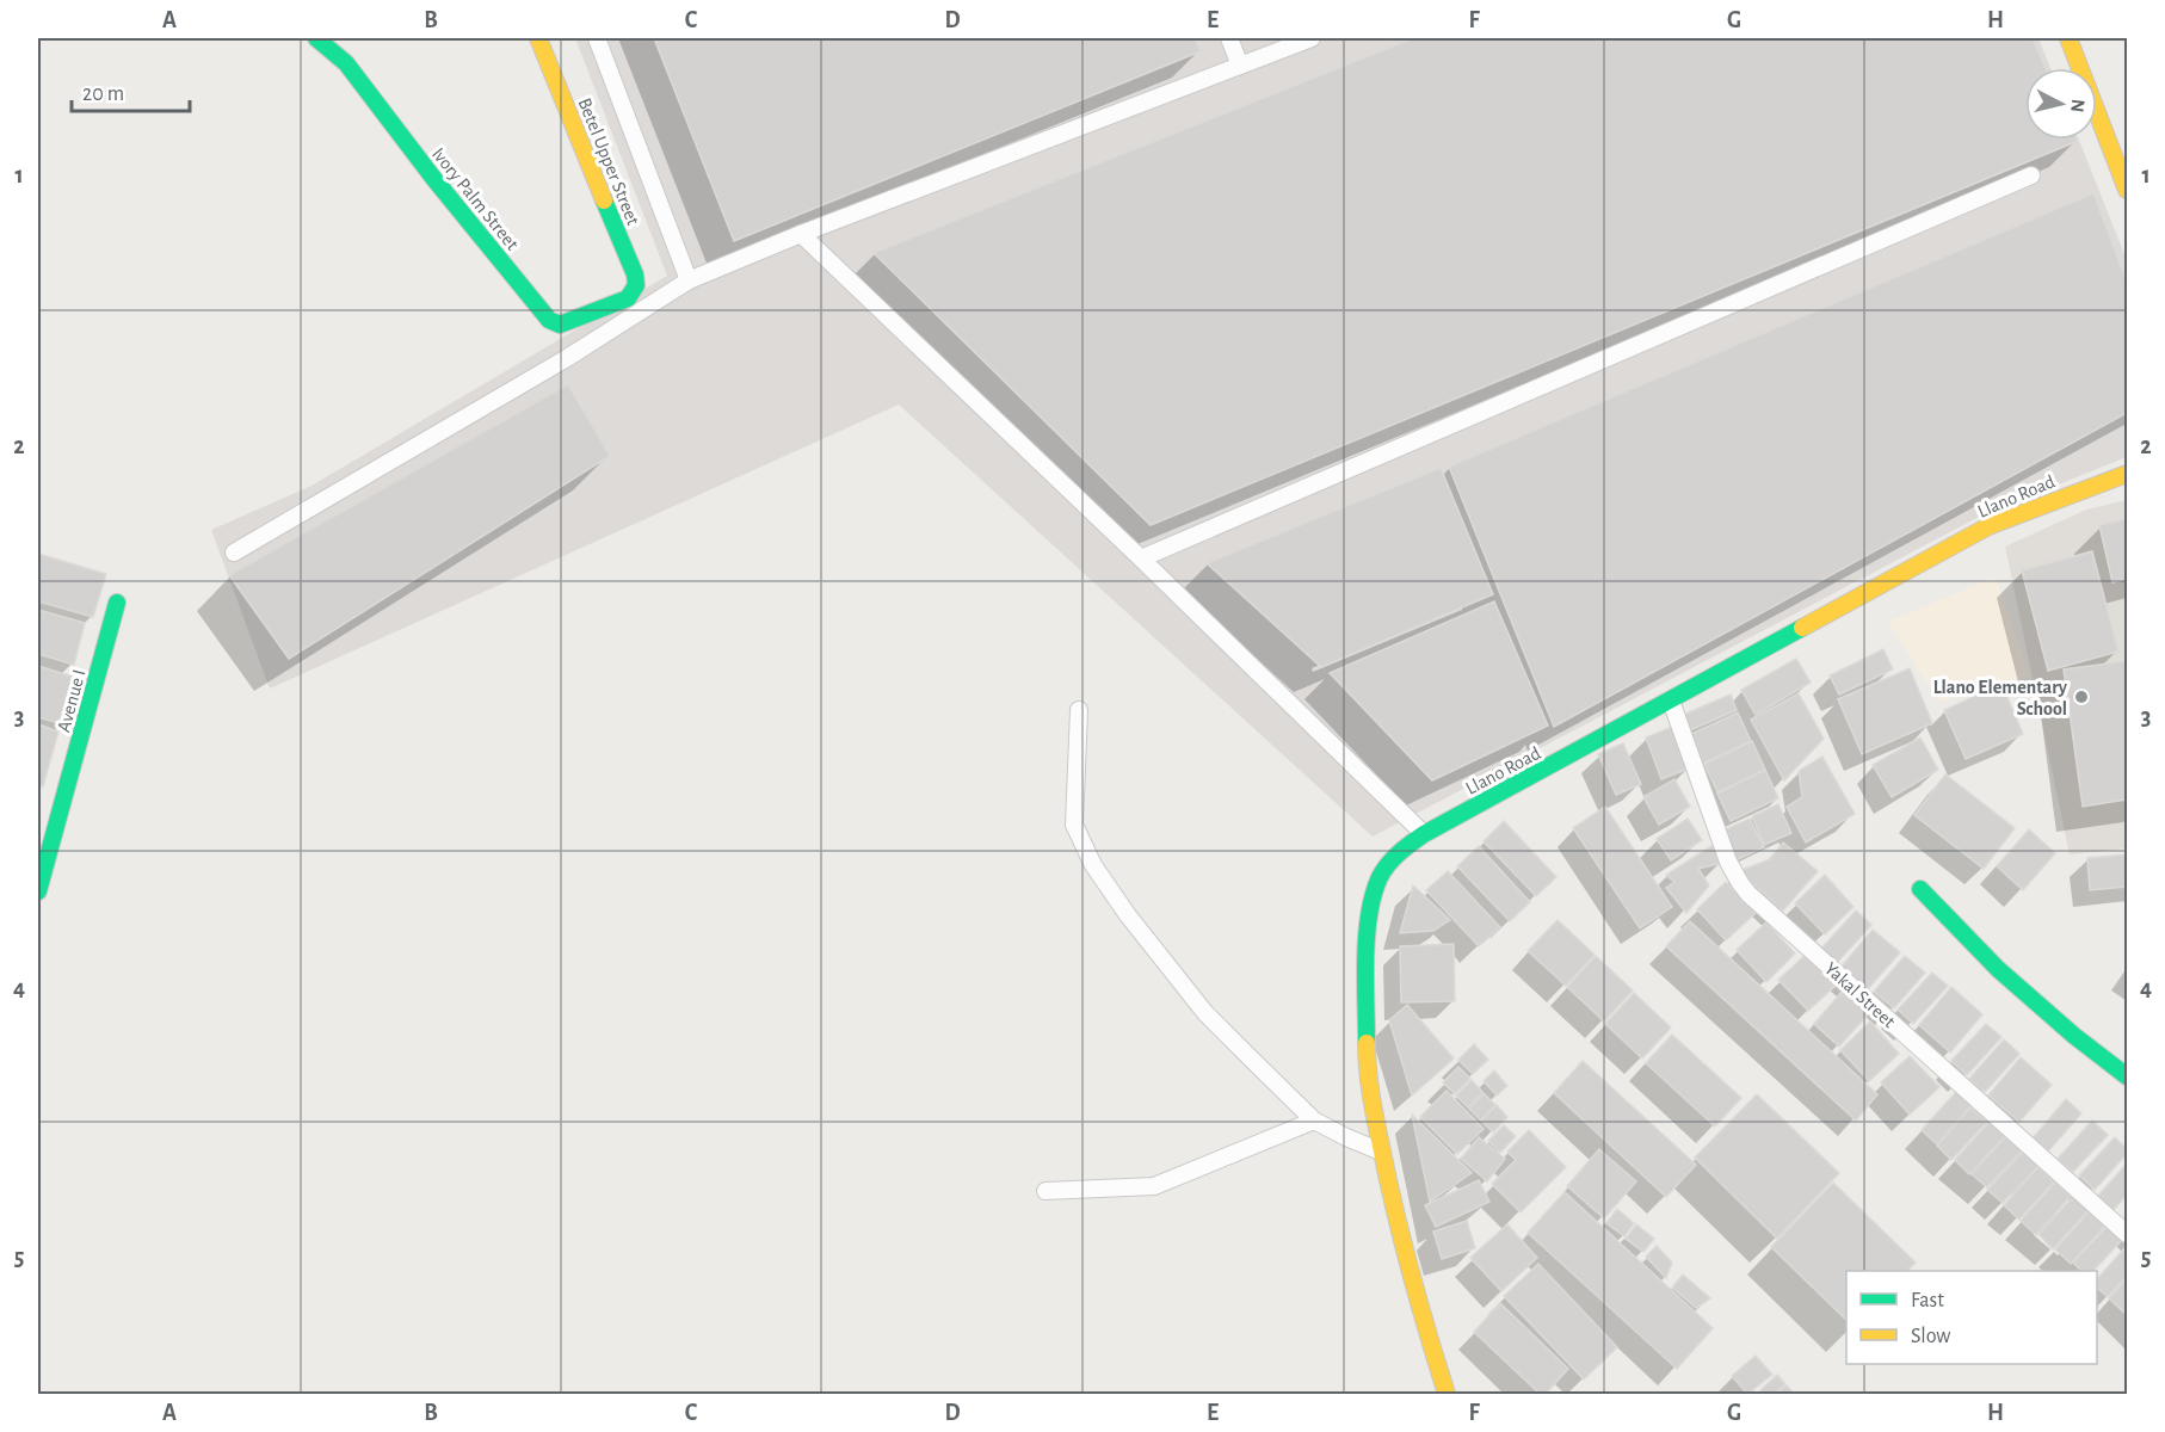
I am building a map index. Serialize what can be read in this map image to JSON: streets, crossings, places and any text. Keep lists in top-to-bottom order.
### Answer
{
  "streets": {
    "street": [
      "Betel Upper Street",
      "Ivory Palm Street",
      "Llano Road",
      "Avenue I"
    ],
    "lane": ["Yakal Street"]
  },
  "crossings": [
    ["Betel Upper Street", "Ivory Palm Street"],
    ["Llano Road", "Yakal Street"]
  ],
  "places": ["Llano Elementary School"],
  "legend": ["Fast", "Slow"],
  "scale_bar": "20 m",
  "north": "right",
  "grid": {
    "columns": [
      "A",
      "B",
      "C",
      "D",
      "E",
      "F",
      "G",
      "H"
    ],
    "rows": [
      "1",
      "2",
      "3",
      "4",
      "5"
    ]
  }
}
